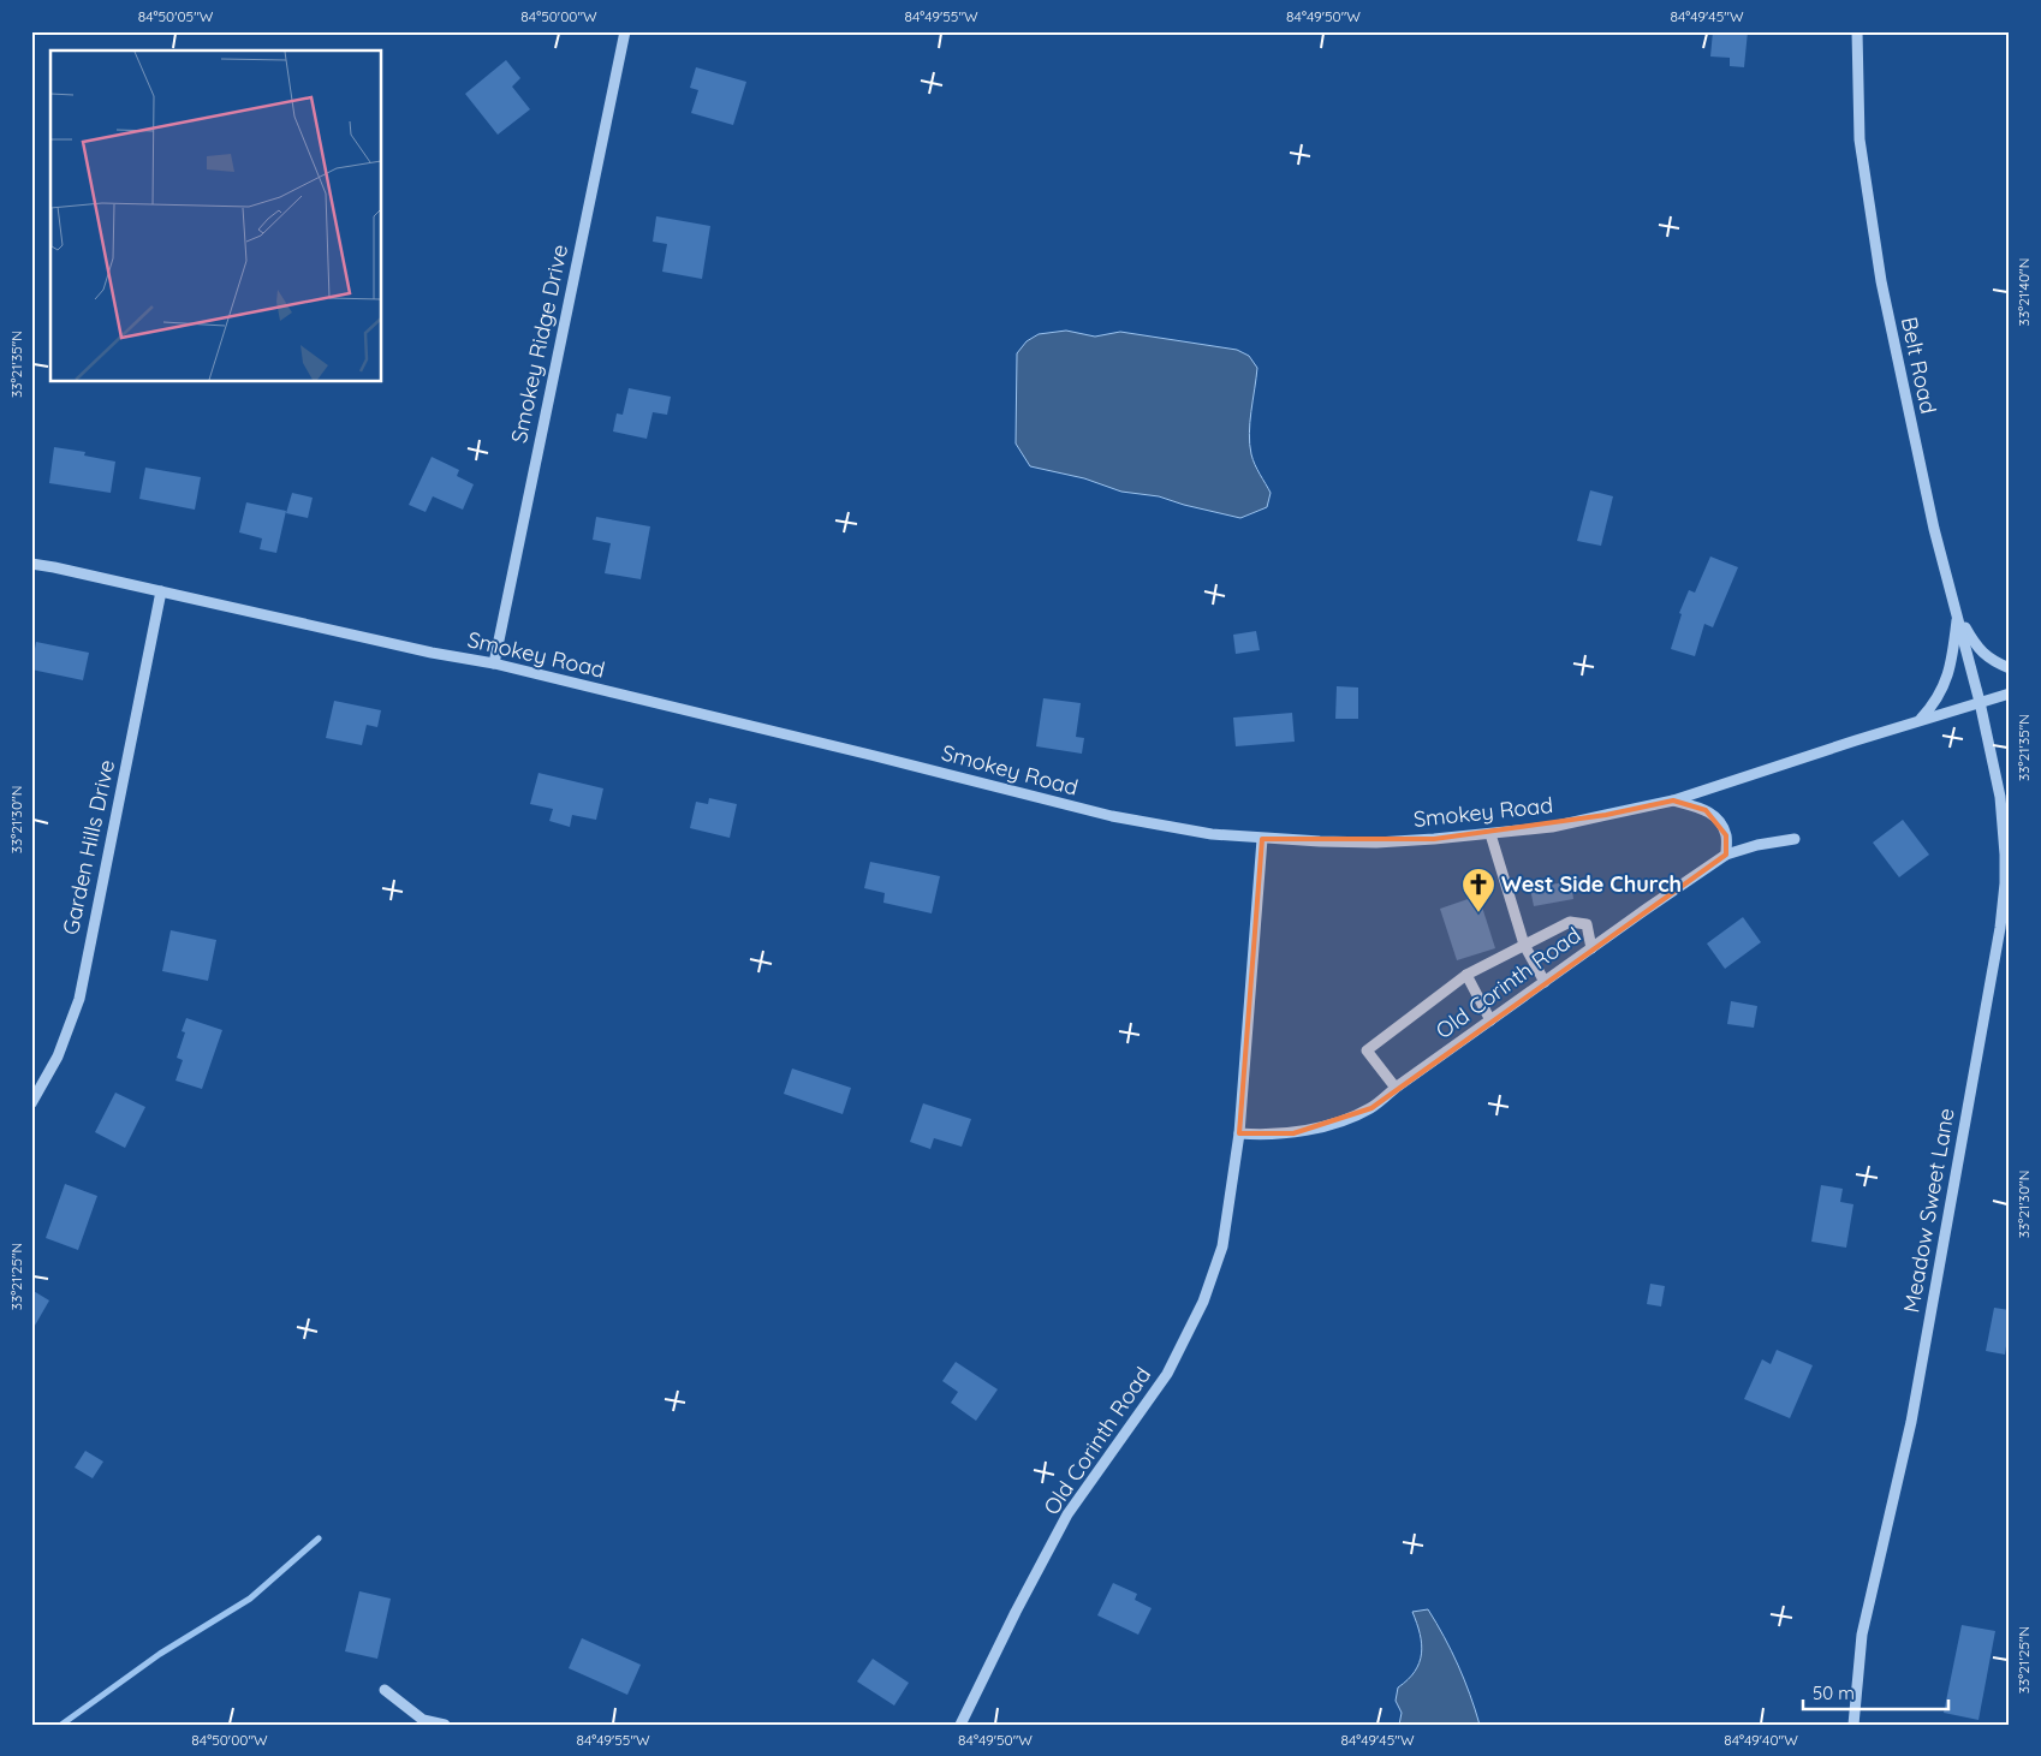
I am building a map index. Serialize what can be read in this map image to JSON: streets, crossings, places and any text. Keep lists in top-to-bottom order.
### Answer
{
  "streets": {
    "street": [
      "Smokey Ridge Drive",
      "Belt Road",
      "Smokey Road",
      "Garden Hills Drive",
      "Old Corinth Road",
      "Meadow Sweet Lane"
    ]
  },
  "crossings": [
    ["Smokey Ridge Drive", "Smokey Road"],
    ["Belt Road", "Smokey Road"],
    ["Belt Road", "Meadow Sweet Lane"],
    ["Smokey Road", "Garden Hills Drive"],
    ["Smokey Road", "Old Corinth Road"],
    ["Smokey Road", "Meadow Sweet Lane"]
  ],
  "places": {
    "church": ["West Side Church"]
  },
  "scale_bar": "50 m",
  "coordinates": [
    "84°50'05\"W",
    "84°50'00\"W",
    "84°49'55\"W",
    "84°49'50\"W",
    "84°49'45\"W",
    "33°21'40\"N",
    "33°21'35\"N",
    "33°21'30\"N",
    "33°21'25\"N",
    "84°49'40\"W"
  ]
}
